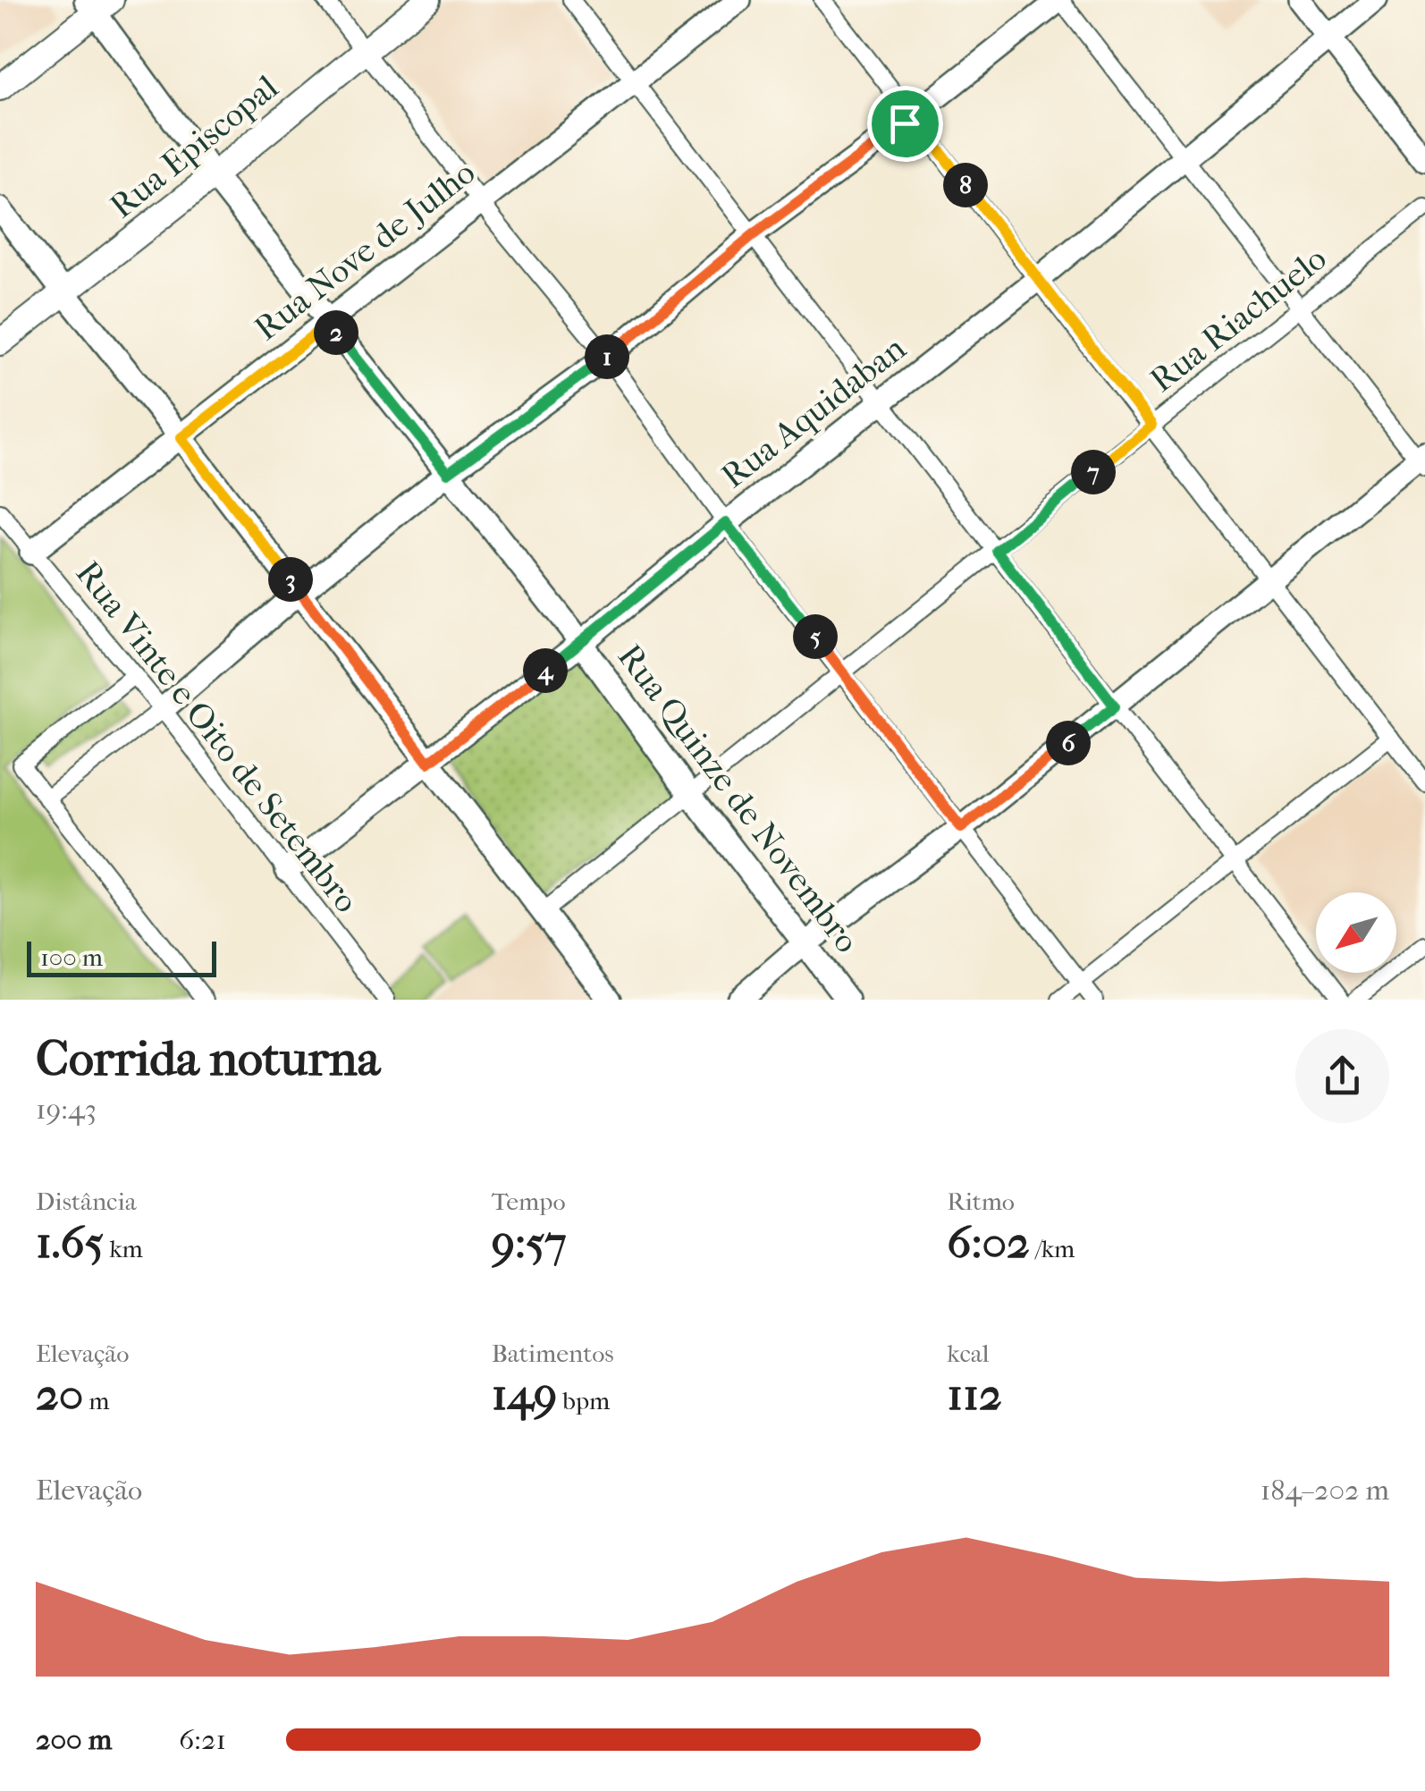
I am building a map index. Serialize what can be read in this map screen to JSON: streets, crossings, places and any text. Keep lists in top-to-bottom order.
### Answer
{
  "streets": {
    "main road": [
      "Rua Episcopal",
      "Rua Nove de Julho",
      "Rua Aquidaban",
      "Rua Quinze de Novembro"
    ],
    "street": ["Rua Riachuelo", "Rua Vinte e Oito de Setembro"]
  },
  "crossings": [
    ["Rua Episcopal", "Rua Quinze de Novembro"],
    ["Rua Nove de Julho", "Rua Vinte e Oito de Setembro"],
    ["Rua Nove de Julho", "Rua Quinze de Novembro"],
    ["Rua Riachuelo", "Rua Quinze de Novembro"],
    ["Rua Aquidaban", "Rua Vinte e Oito de Setembro"],
    ["Rua Aquidaban", "Rua Quinze de Novembro"]
  ],
  "scale_bar": "100 m",
  "north": "bottom left",
  "page": {
    "pins": [
      "8",
      "2",
      "1",
      "7",
      "3",
      "5",
      "4",
      "6"
    ],
    "scale": "100 m",
    "heading": ["Corrida noturna", "19:43"],
    "stats": [
      ["Distância", "1.65 km"],
      ["Tempo", "9:57"],
      ["Ritmo", "6:02 /km"],
      ["Elevação", "20 m"],
      ["Batimentos", "149 bpm"],
      ["kcal", "112"]
    ],
    "chart": ["Elevação", "184–202 m"],
    "list": [
      {
        "name": "200 m",
        "note": "6:21"
      }
    ]
  }
}
